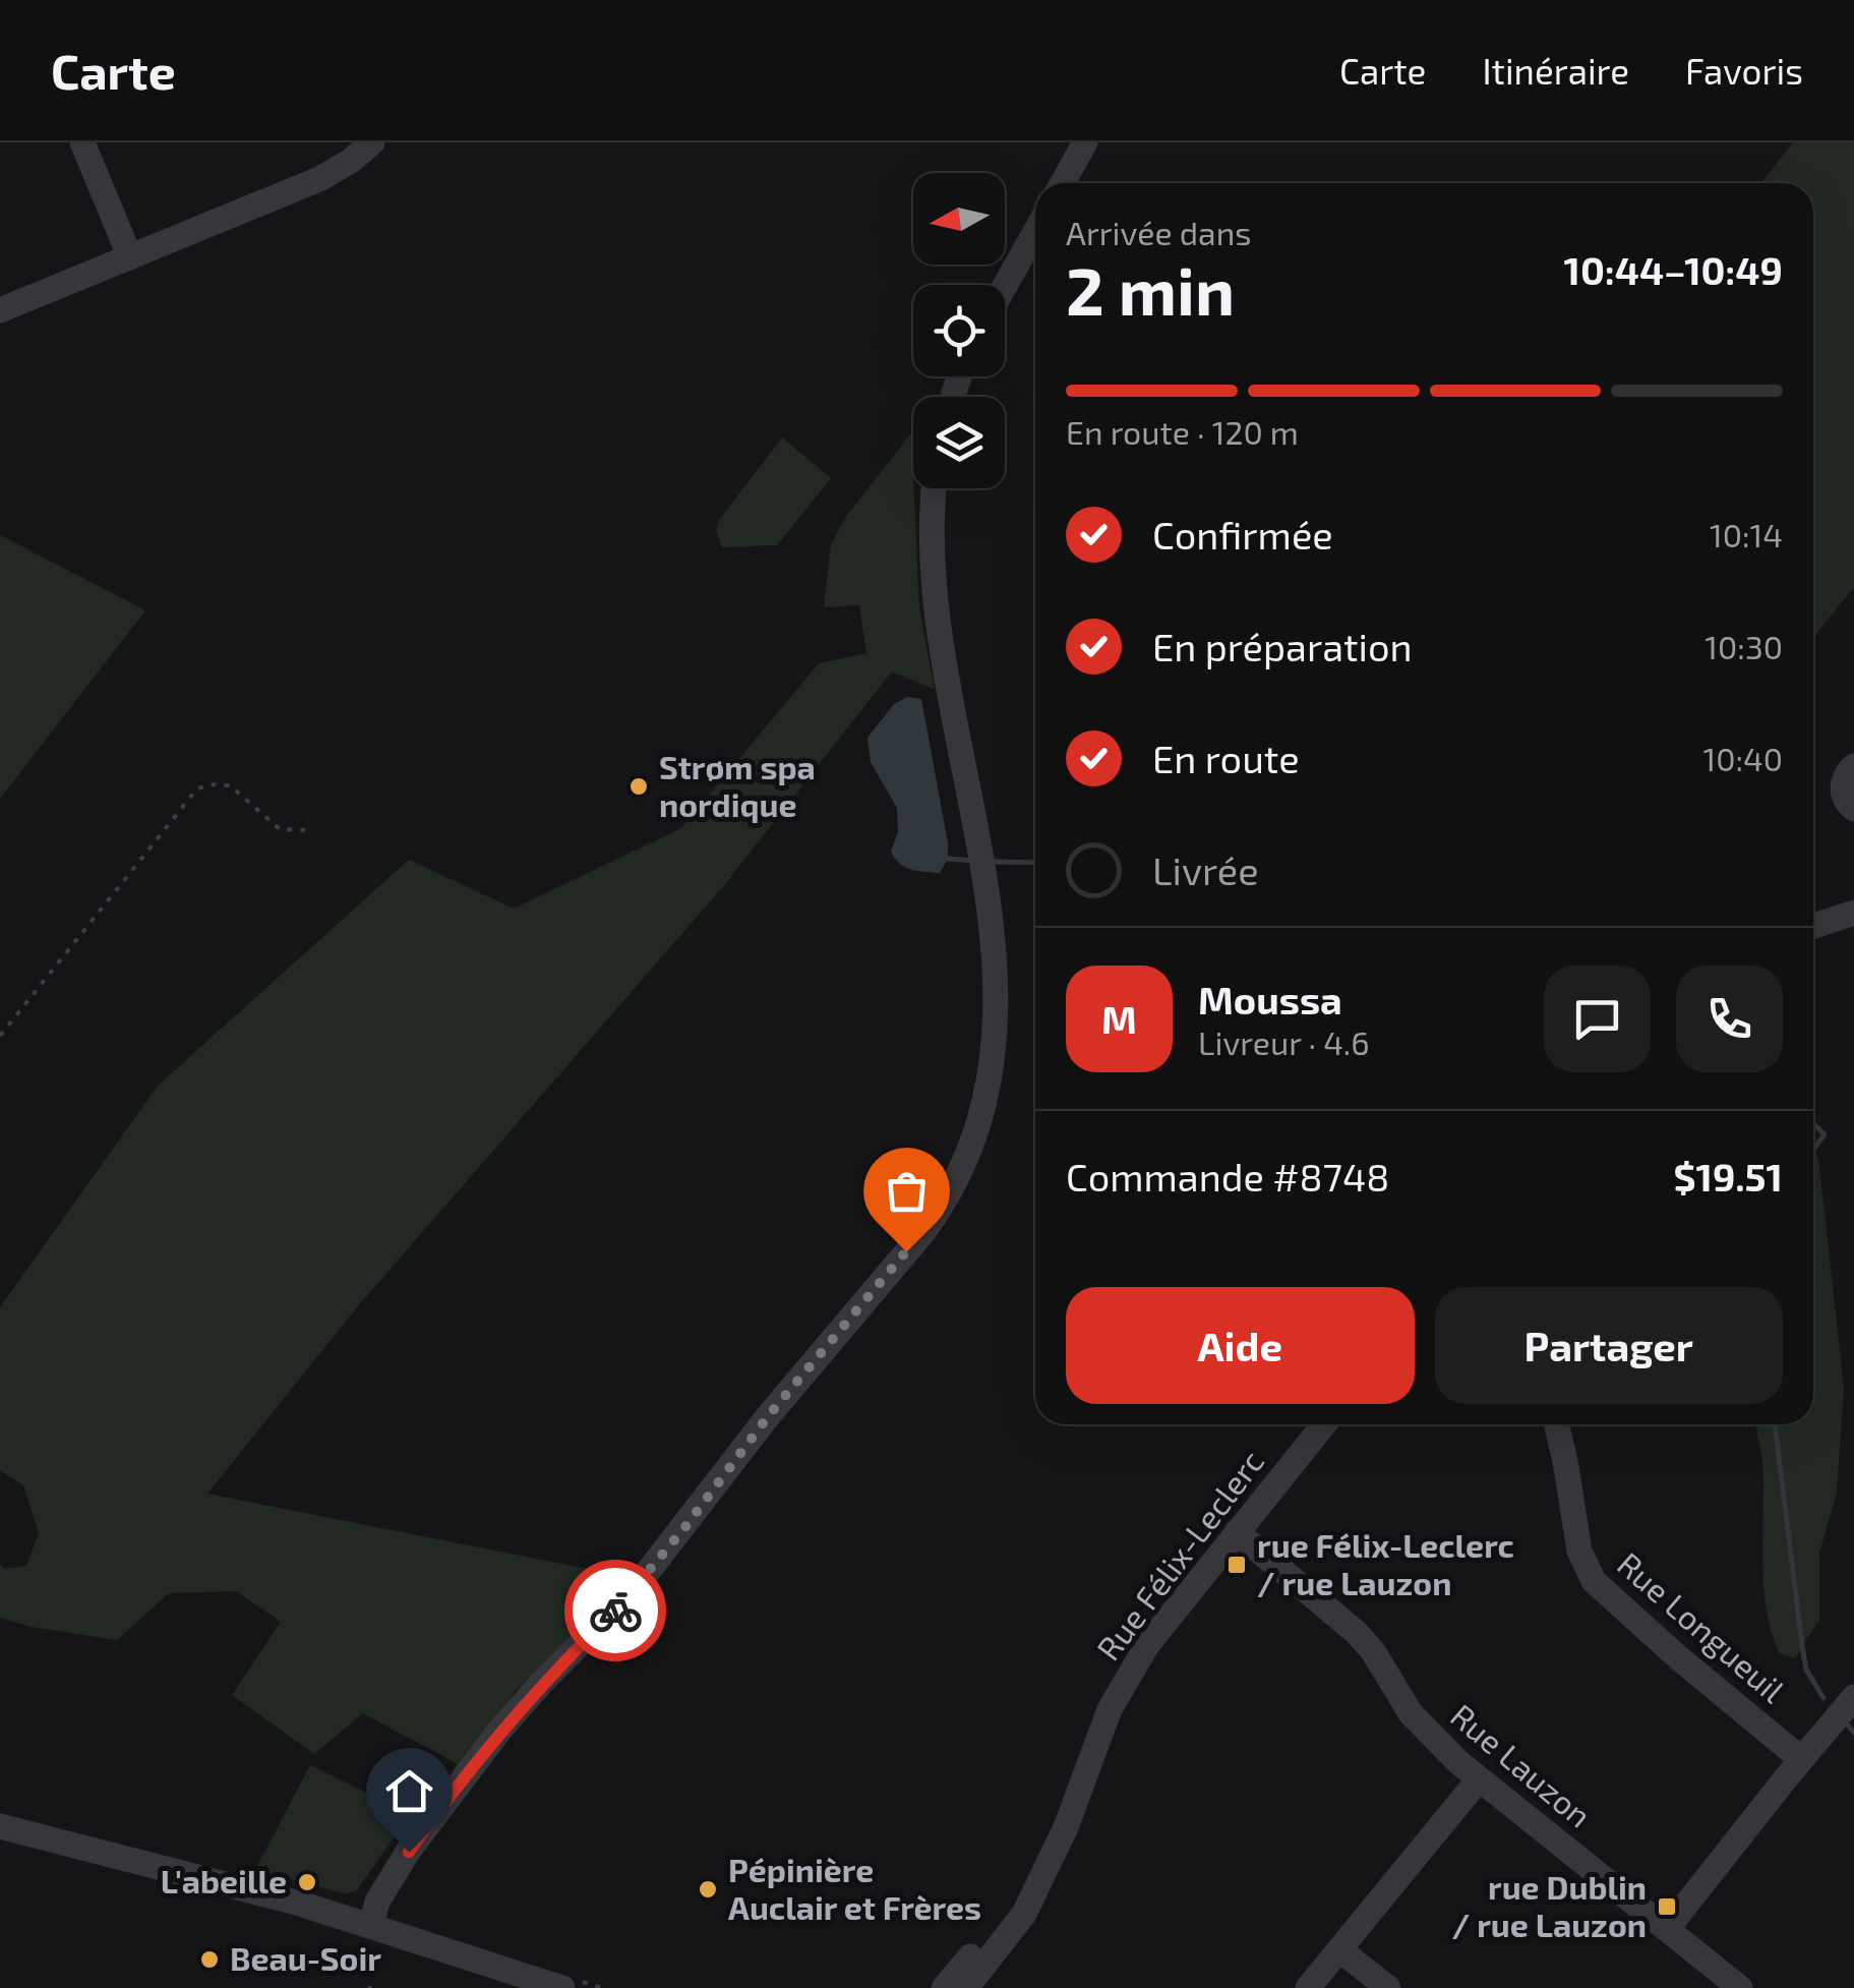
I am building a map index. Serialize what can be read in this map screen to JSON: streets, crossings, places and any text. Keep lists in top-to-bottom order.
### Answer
{
  "streets": {
    "street": ["Rue Félix-Leclerc", "Rue Longueuil", "Rue Lauzon"]
  },
  "crossings": [
    ["Rue Félix-Leclerc", "Rue Lauzon"]
  ],
  "places": {
    "other": [
      "Strøm spa nordique",
      "L'abeille",
      "Pépinière Auclair et Frères",
      "Beau-Soir"
    ],
    "transit": ["rue Félix-Leclerc / rue Lauzon", "rue Dublin / rue Lauzon"]
  },
  "north": "left",
  "page": {
    "header": "Carte",
    "nav": ["Carte", "Itinéraire", "Favoris"],
    "heading": ["2 min", "Arrivée dans", "10:44–10:49"],
    "panel": [
      "Moussa",
      "Livreur · 4.6",
      "Commande #8748",
      "$19.51"
    ],
    "bar": "En route · 120 m",
    "list": [
      ["Confirmée", "10:14"],
      ["En préparation", "10:30"],
      ["En route", "10:40"],
      "Livrée"
    ],
    "round": "M",
    "buttons": ["Aide", "Partager"]
  }
}
